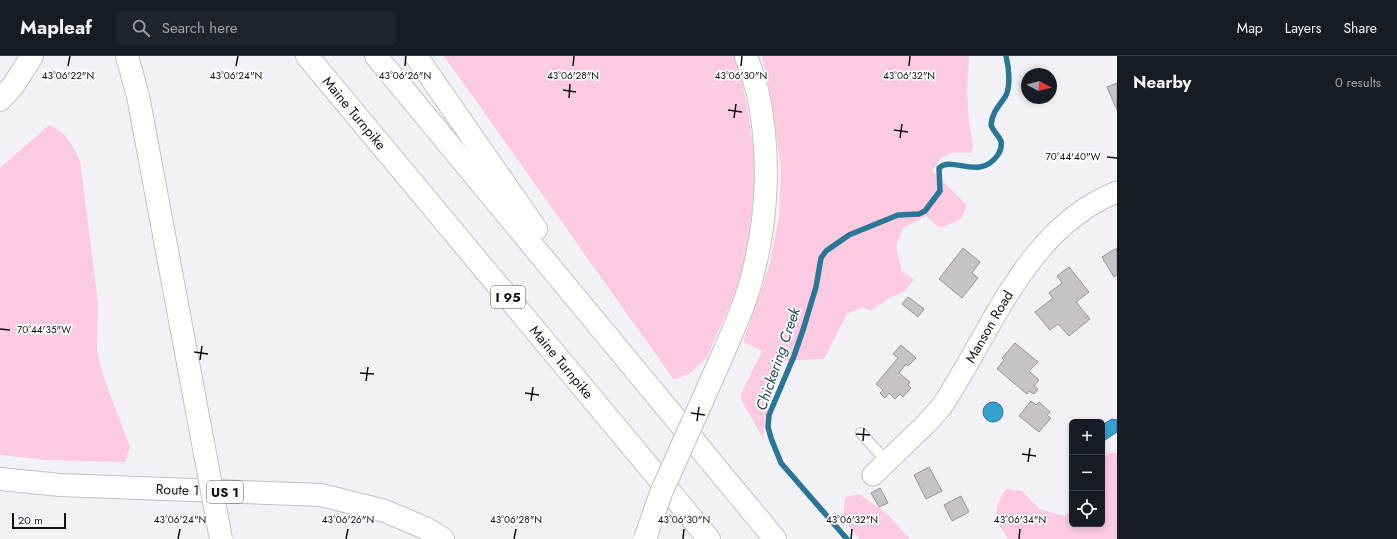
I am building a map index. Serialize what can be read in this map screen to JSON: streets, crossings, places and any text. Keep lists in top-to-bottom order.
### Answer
{
  "streets": {
    "main road": [
      "Maine Turnpike",
      "I 95",
      "Route 1",
      "US 1"
    ],
    "street": ["Manson Road"]
  },
  "water": ["Chickering Creek"],
  "scale_bar": "20 m",
  "north": "right",
  "page": {
    "header": "Mapleaf",
    "search": "Search here",
    "nav": ["Map", "Layers", "Share"],
    "heading": ["Nearby", "0 results"],
    "map_buttons": ["+", "−"],
    "scale": "20 m"
  },
  "coordinates": [
    "43°06'22\"N",
    "43°06'24\"N",
    "43°06'26\"N",
    "43°06'28\"N",
    "43°06'30\"N",
    "43°06'32\"N",
    "70°44'40\"W",
    "70°44'35\"W",
    "43°06'34\"N"
  ]
}
